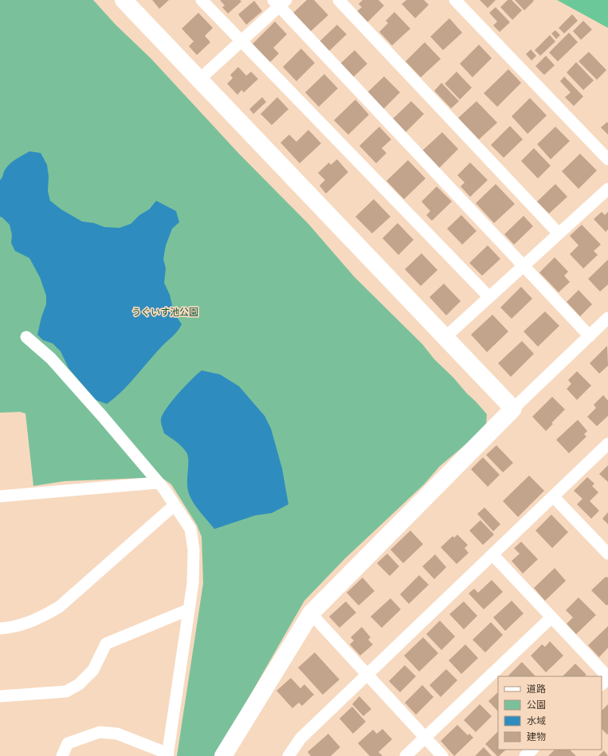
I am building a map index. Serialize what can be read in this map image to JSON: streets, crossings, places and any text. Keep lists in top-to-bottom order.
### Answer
{
  "parks": ["うぐいす池公園"],
  "legend": [
    "道路",
    "公園",
    "水域",
    "建物"
  ]
}
